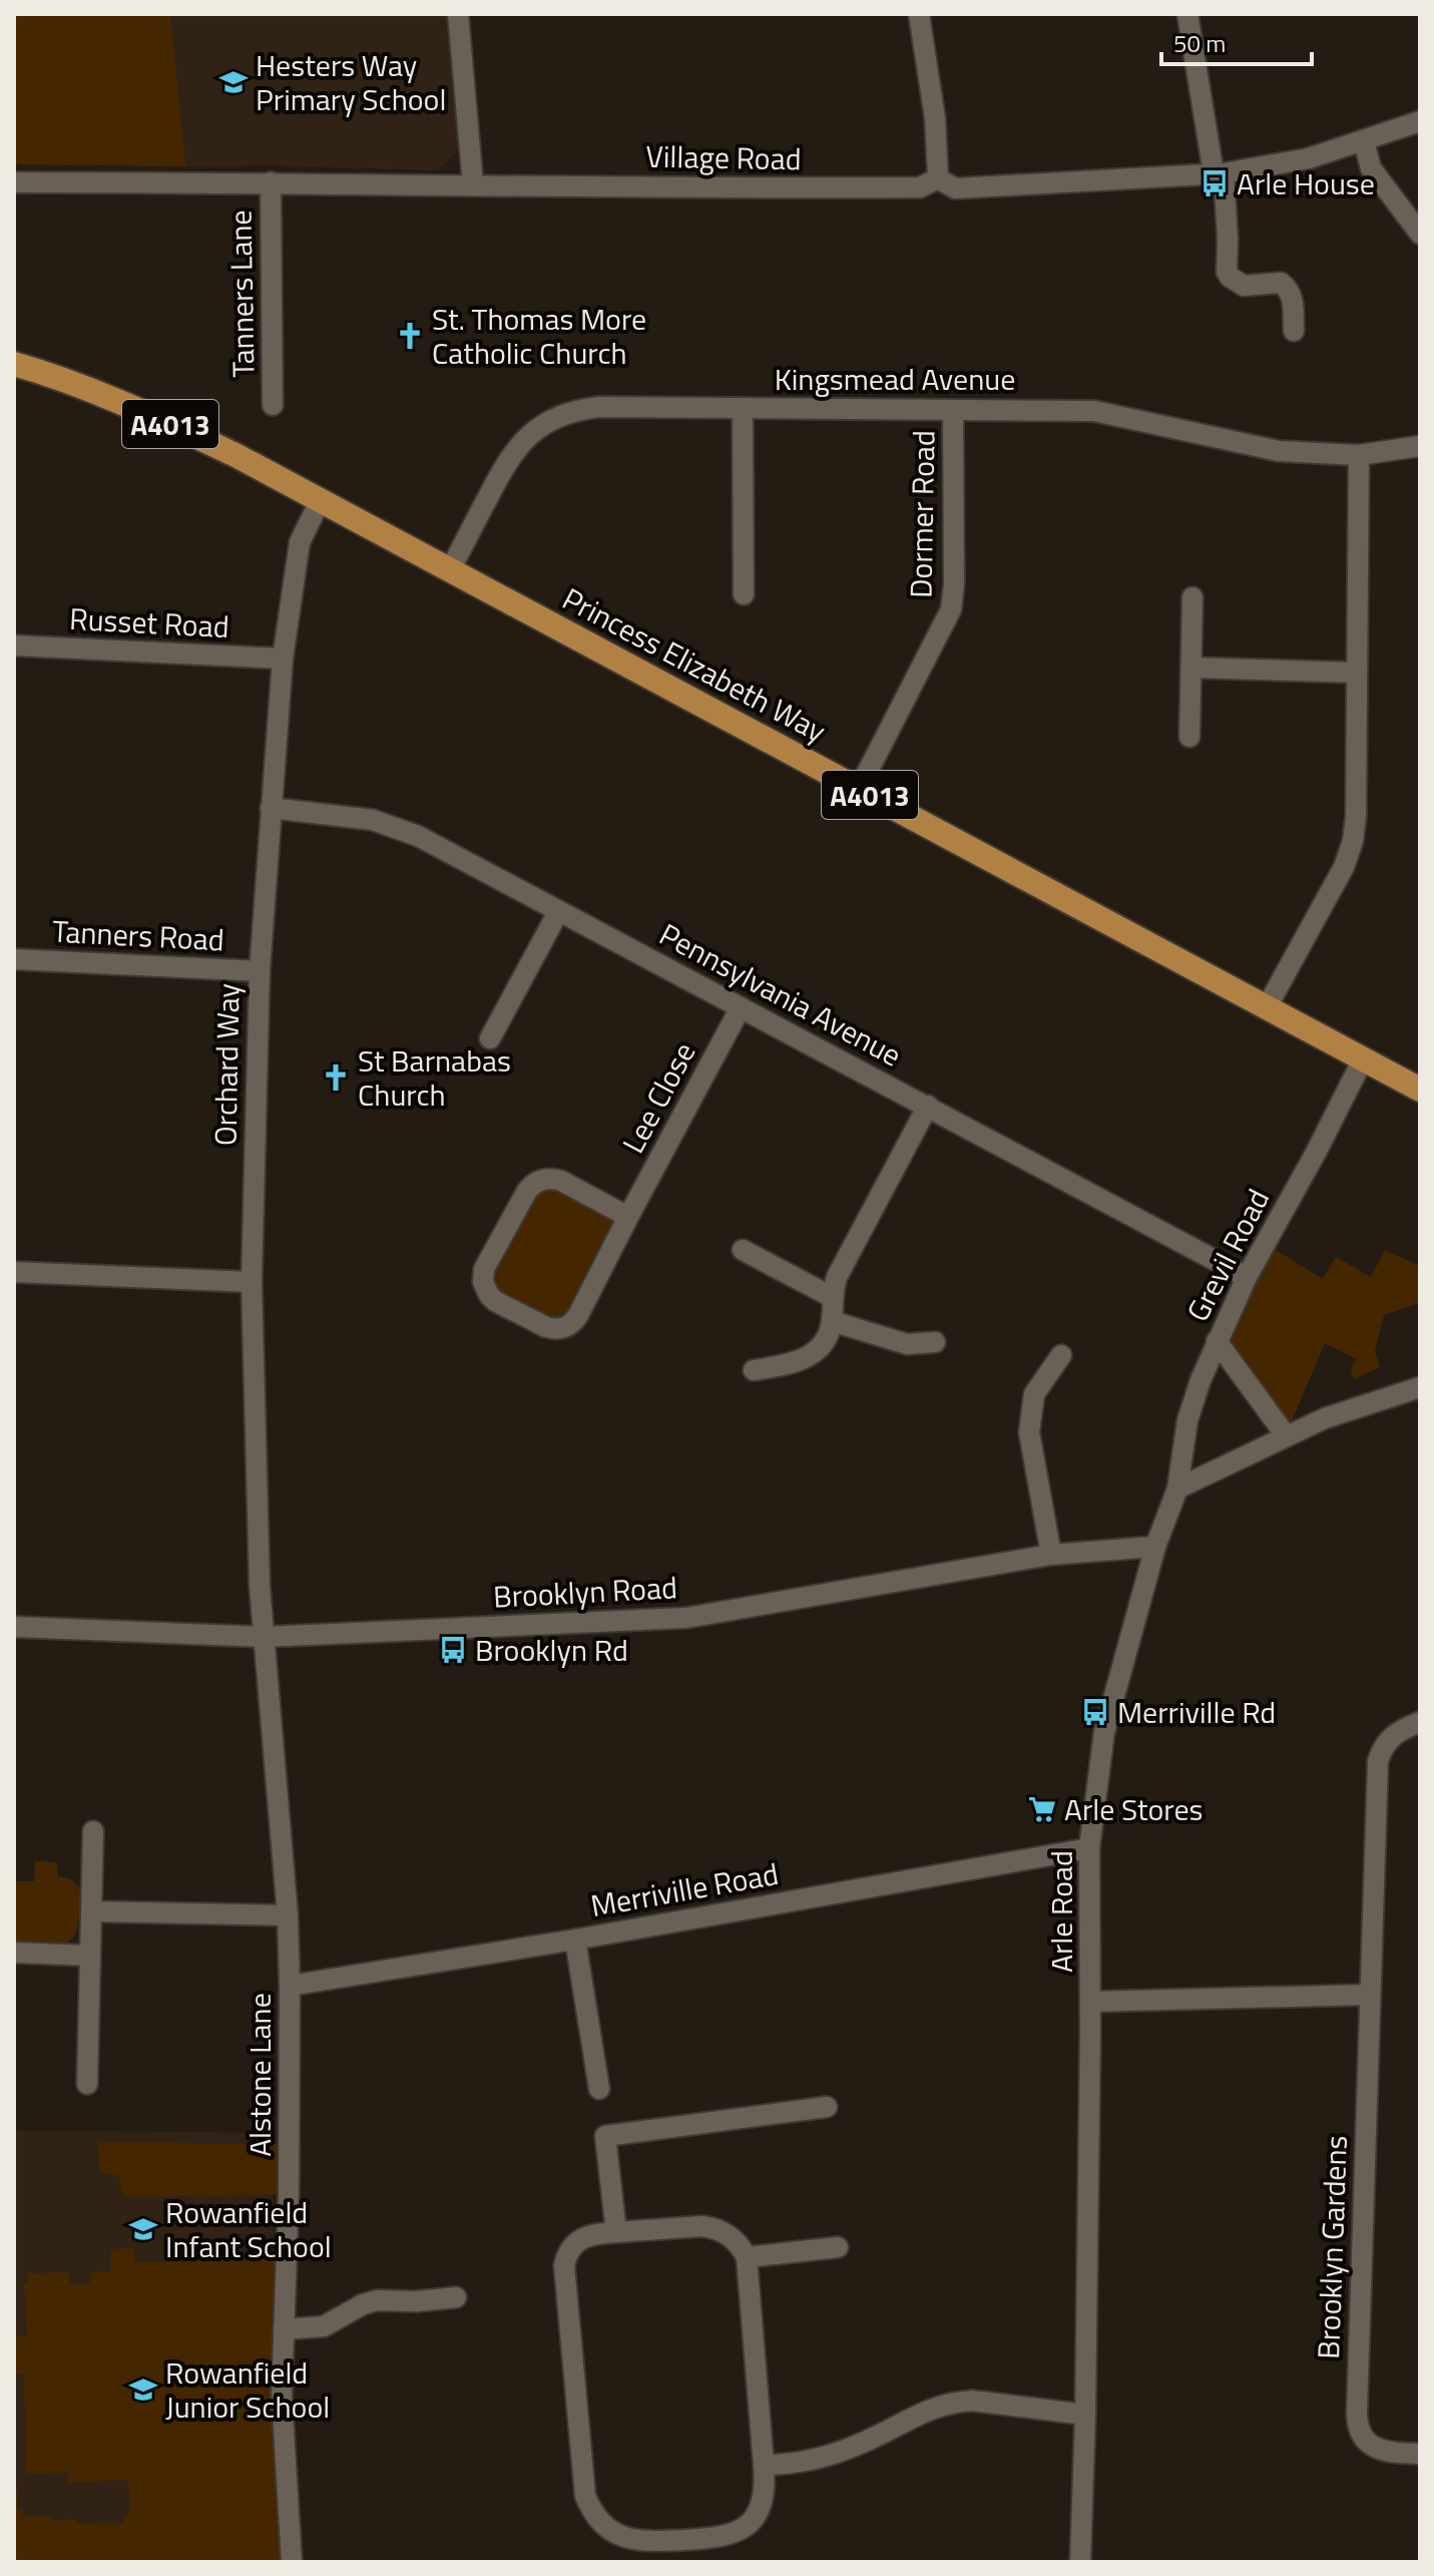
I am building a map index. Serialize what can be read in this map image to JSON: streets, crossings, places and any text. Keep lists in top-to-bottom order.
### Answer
{
  "streets": {
    "main road": ["A4013", "Princess Elizabeth Way"],
    "street": [
      "Village Road",
      "Tanners Lane",
      "Kingsmead Avenue",
      "Dormer Road",
      "Russet Road",
      "Tanners Road",
      "Pennsylvania Avenue",
      "Orchard Way",
      "Lee Close",
      "Grevil Road",
      "Brooklyn Road",
      "Merriville Road",
      "Arle Road",
      "Alstone Lane",
      "Brooklyn Gardens"
    ]
  },
  "crossings": [
    ["Village Road", "Tanners Lane"],
    ["Kingsmead Avenue", "Dormer Road"],
    ["Kingsmead Avenue", "Princess Elizabeth Way"],
    ["Dormer Road", "Princess Elizabeth Way"],
    ["Russet Road", "Orchard Way"],
    ["Princess Elizabeth Way", "Orchard Way"],
    ["Princess Elizabeth Way", "Grevil Road"],
    ["Tanners Road", "Orchard Way"],
    ["Pennsylvania Avenue", "Orchard Way"],
    ["Pennsylvania Avenue", "Lee Close"],
    ["Pennsylvania Avenue", "Grevil Road"],
    ["Orchard Way", "Brooklyn Road"],
    ["Orchard Way", "Alstone Lane"],
    ["Grevil Road", "Arle Road"],
    ["Brooklyn Road", "Arle Road"],
    ["Brooklyn Road", "Alstone Lane"],
    ["Merriville Road", "Arle Road"],
    ["Merriville Road", "Alstone Lane"]
  ],
  "places": {
    "school or university": ["Hesters Way Primary School", "Rowanfield Infant School", "Rowanfield Junior School"],
    "bus stop": ["Arle House", "Brooklyn Rd", "Merriville Rd"],
    "church": ["St. Thomas More Catholic Church", "St Barnabas Church"],
    "supermarket": ["Arle Stores"]
  },
  "scale_bar": "50 m"
}
